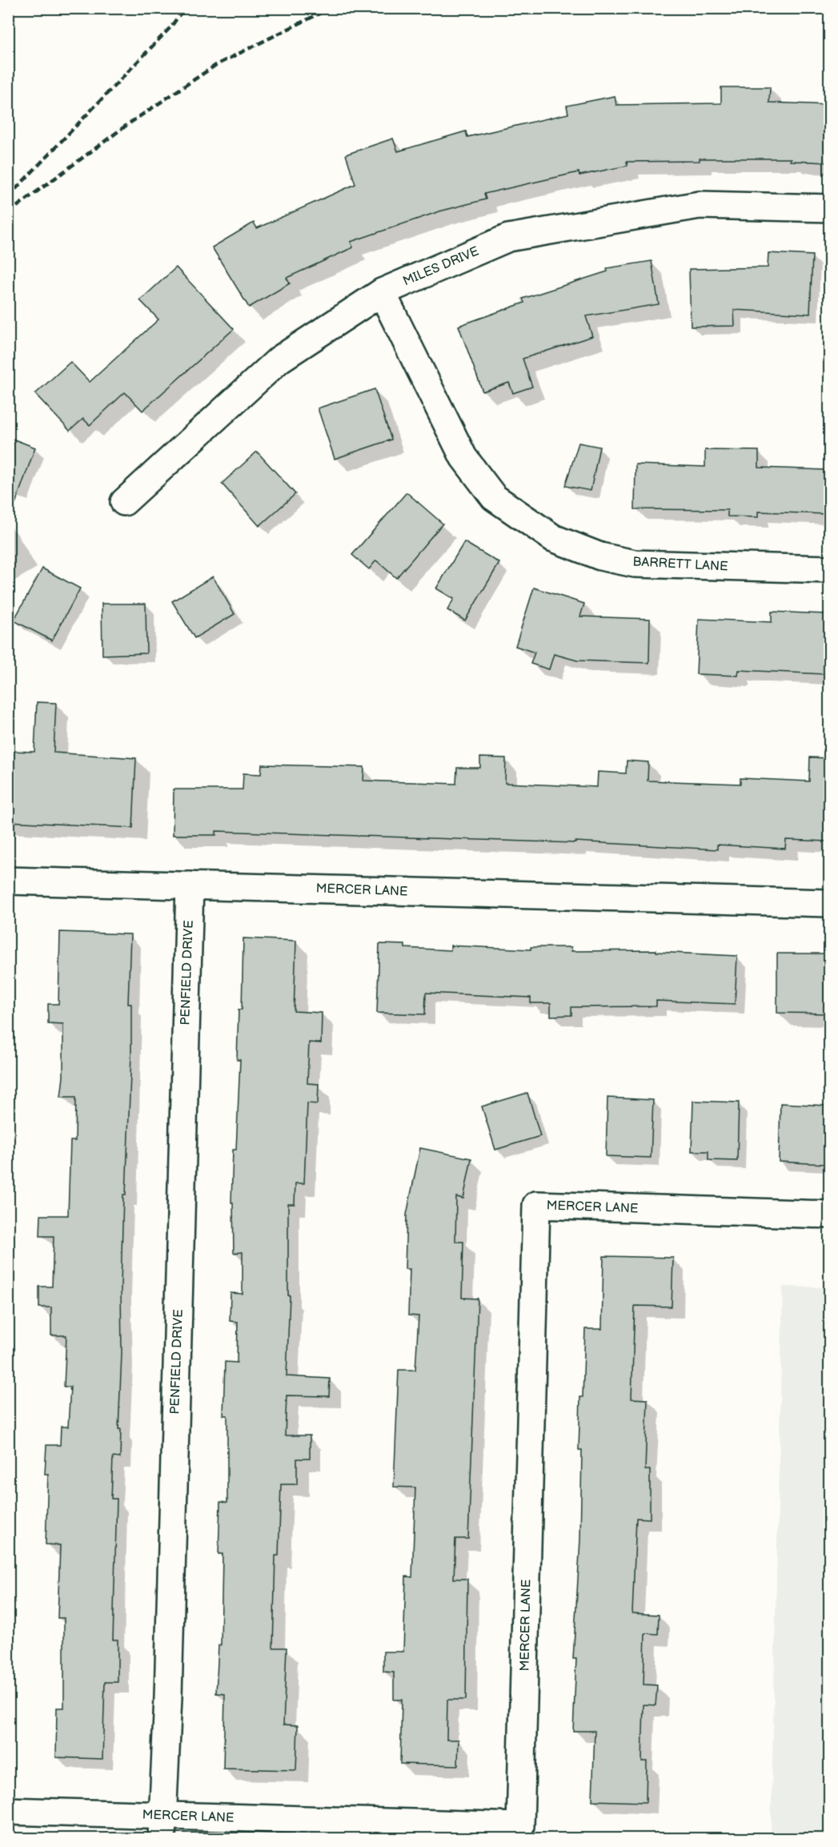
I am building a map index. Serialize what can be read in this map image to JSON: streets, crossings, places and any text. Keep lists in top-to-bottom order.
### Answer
{
  "streets": {
    "street": [
      "MILES DRIVE",
      "BARRETT LANE",
      "MERCER LANE",
      "PENFIELD DRIVE"
    ]
  },
  "crossings": [
    ["MILES DRIVE", "BARRETT LANE"],
    ["MERCER LANE", "PENFIELD DRIVE"]
  ]
}
